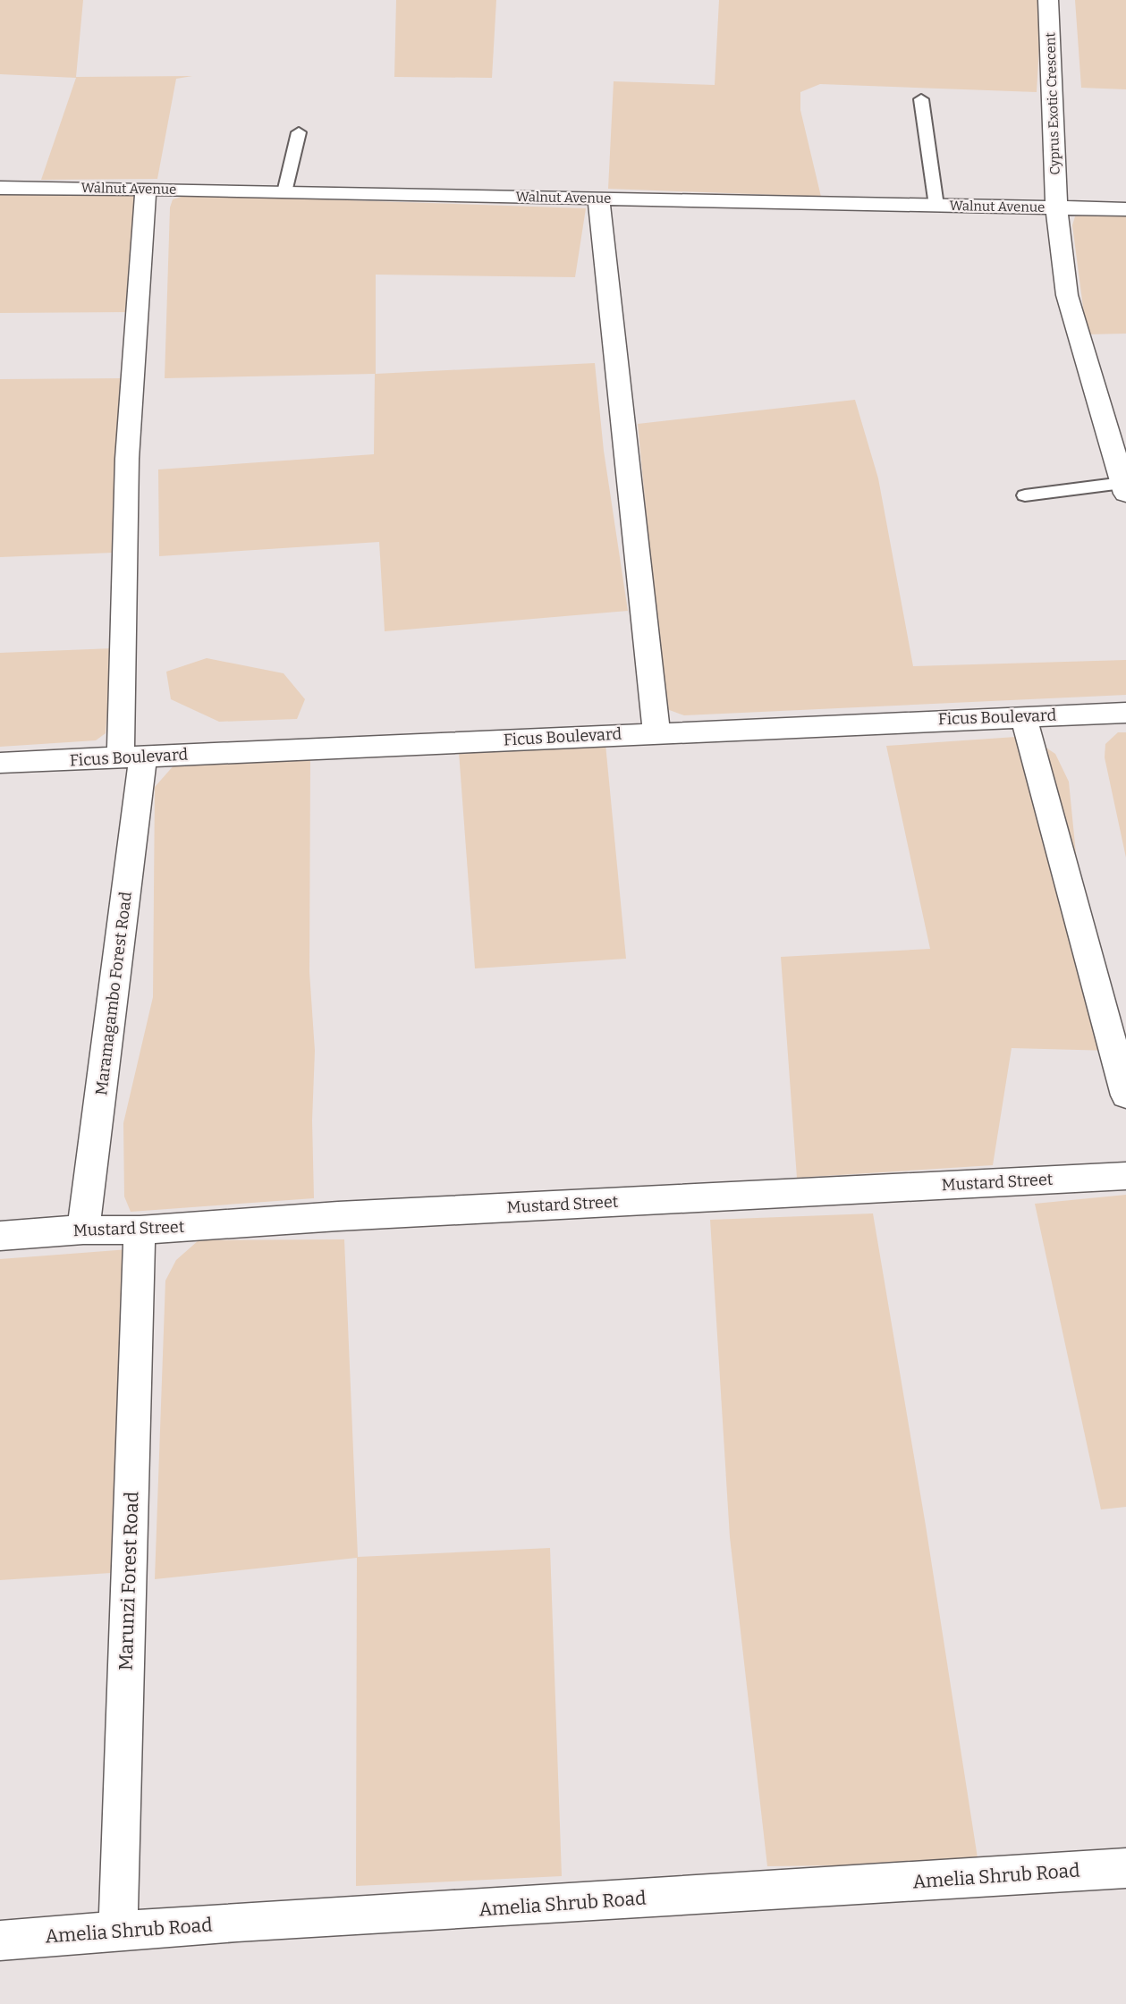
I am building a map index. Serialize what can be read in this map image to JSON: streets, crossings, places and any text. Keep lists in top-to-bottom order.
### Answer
{
  "streets": {
    "street": [
      "Cyprus Exotic Crescent",
      "Walnut Avenue",
      "Ficus Boulevard",
      "Maramagambo Forest Road",
      "Mustard Street",
      "Marunzi Forest Road",
      "Amelia Shrub Road"
    ]
  },
  "crossings": [
    ["Cyprus Exotic Crescent", "Walnut Avenue"],
    ["Walnut Avenue", "Maramagambo Forest Road"],
    ["Ficus Boulevard", "Maramagambo Forest Road"],
    ["Maramagambo Forest Road", "Mustard Street"],
    ["Mustard Street", "Marunzi Forest Road"],
    ["Marunzi Forest Road", "Amelia Shrub Road"]
  ]
}
